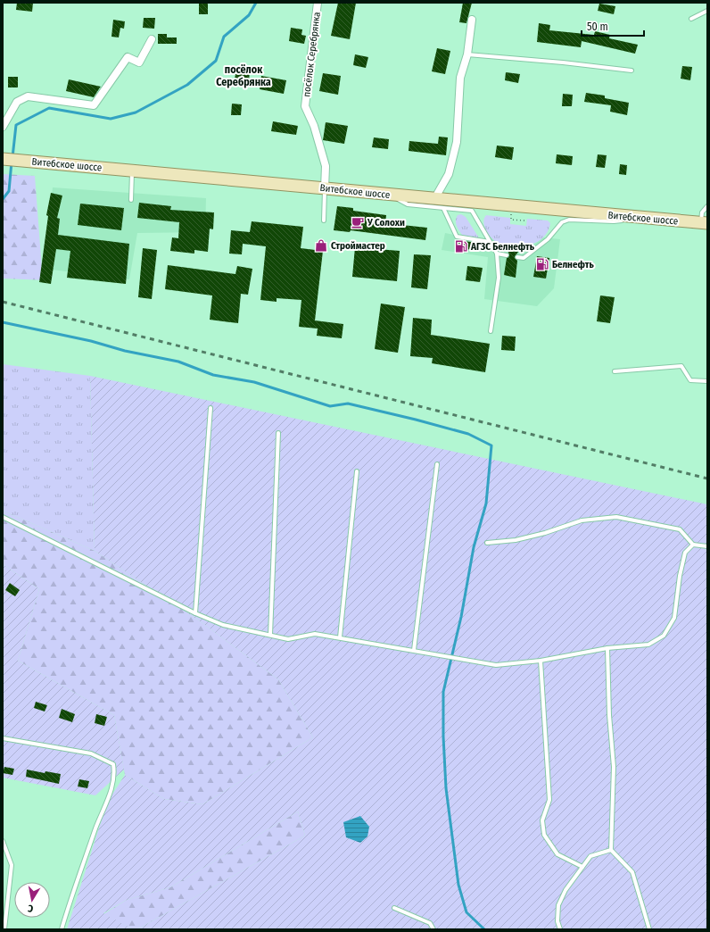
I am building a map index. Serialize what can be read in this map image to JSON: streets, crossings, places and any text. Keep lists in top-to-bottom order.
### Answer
{
  "streets": {
    "main road": ["Витебское шоссе"],
    "street": ["посёлок Серебрянка"]
  },
  "crossings": [
    ["посёлок Серебрянка", "Витебское шоссе"]
  ],
  "districts": ["посёлок Серебрянка"],
  "places": {
    "cafe": ["У Солохи"],
    "shop": ["Строймастер"],
    "fuel station": ["АГЗС Белнефть", "Белнефть"]
  },
  "scale_bar": "50 m",
  "north": "bottom"
}
